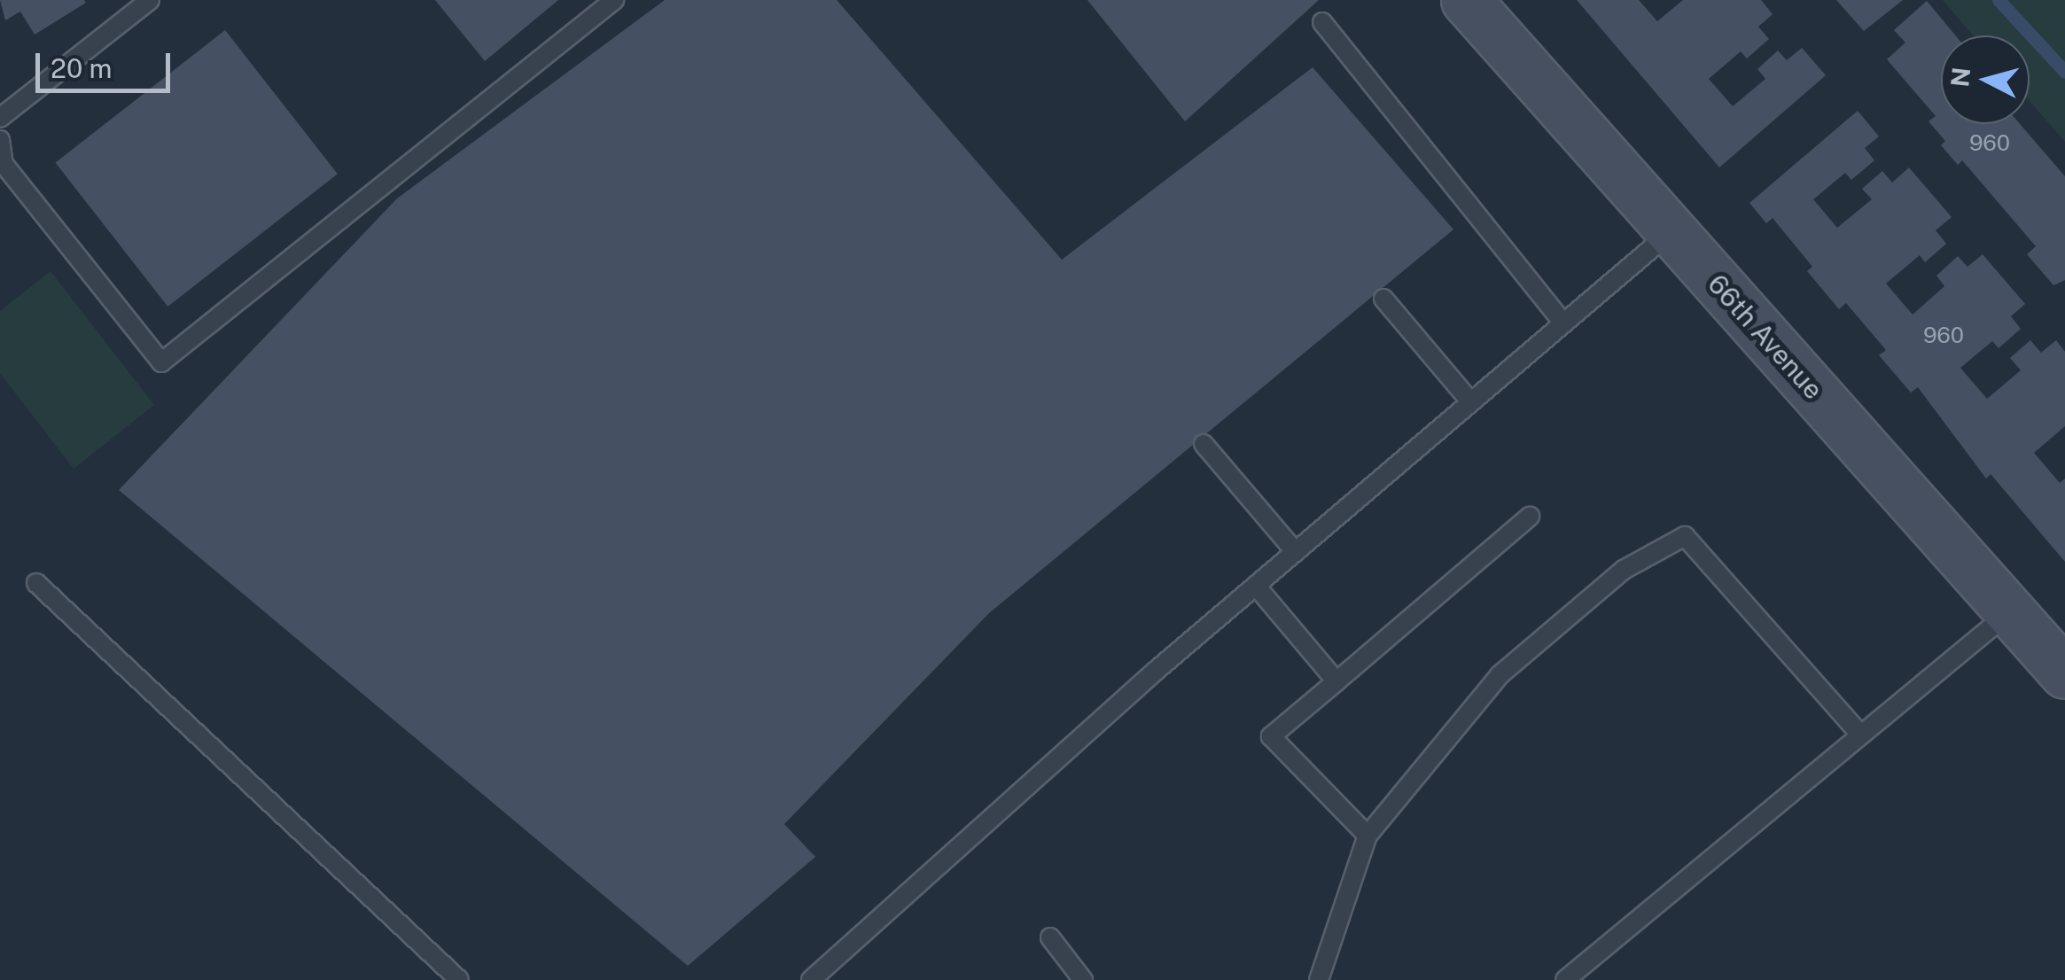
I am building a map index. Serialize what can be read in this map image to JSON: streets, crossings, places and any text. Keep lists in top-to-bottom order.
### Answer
{
  "streets": {
    "street": ["66th Avenue"]
  },
  "house_numbers": ["960", "960"],
  "scale_bar": "20 m",
  "north": "left"
}
